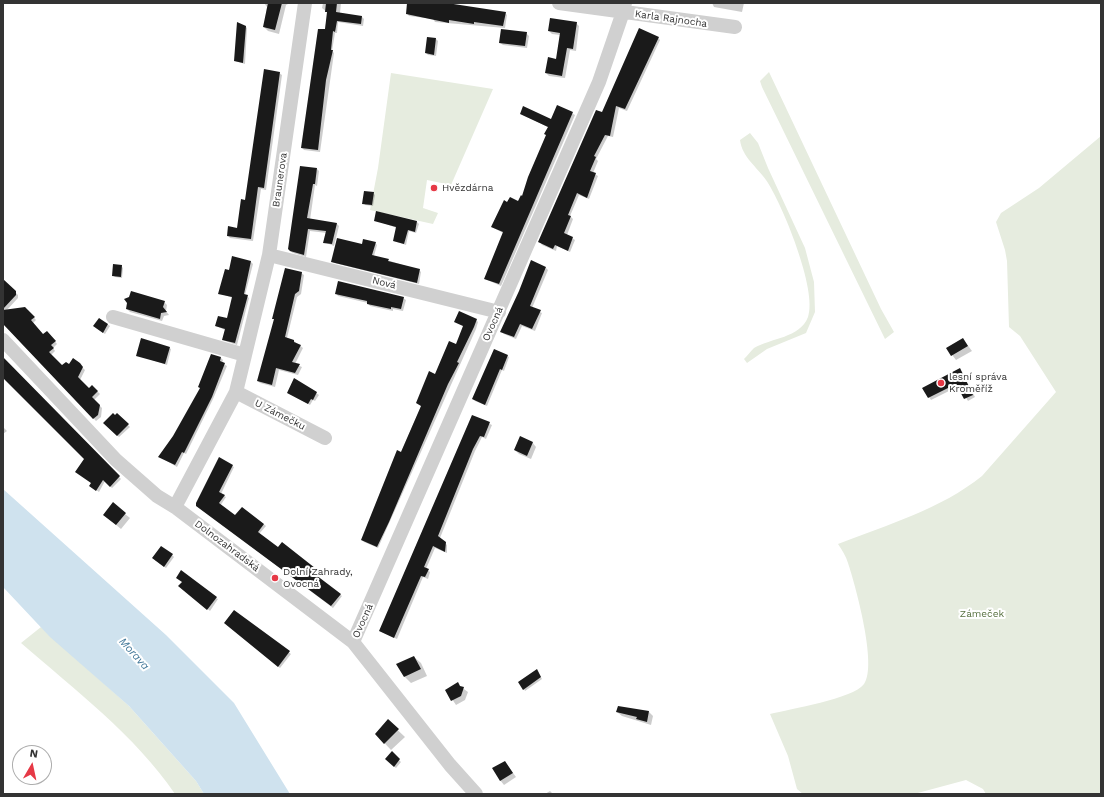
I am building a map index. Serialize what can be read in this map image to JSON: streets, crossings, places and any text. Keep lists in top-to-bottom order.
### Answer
{
  "streets": {
    "street": [
      "Karla Rajnocha",
      "Braunerova",
      "Nová",
      "Ovocná",
      "U Zámečku",
      "Dolnozahradská"
    ]
  },
  "crossings": [
    ["Karla Rajnocha", "Ovocná"],
    ["Braunerova", "Nová"],
    ["Braunerova", "U Zámečku"],
    ["Braunerova", "Dolnozahradská"],
    ["Nová", "Ovocná"],
    ["Ovocná", "Dolnozahradská"]
  ],
  "water": ["Morava"],
  "parks": ["Zámeček"],
  "places": ["Hvězdárna", "lesní správa Kroměříž", "Dolní Zahrady, Ovocná"],
  "north": "top"
}
